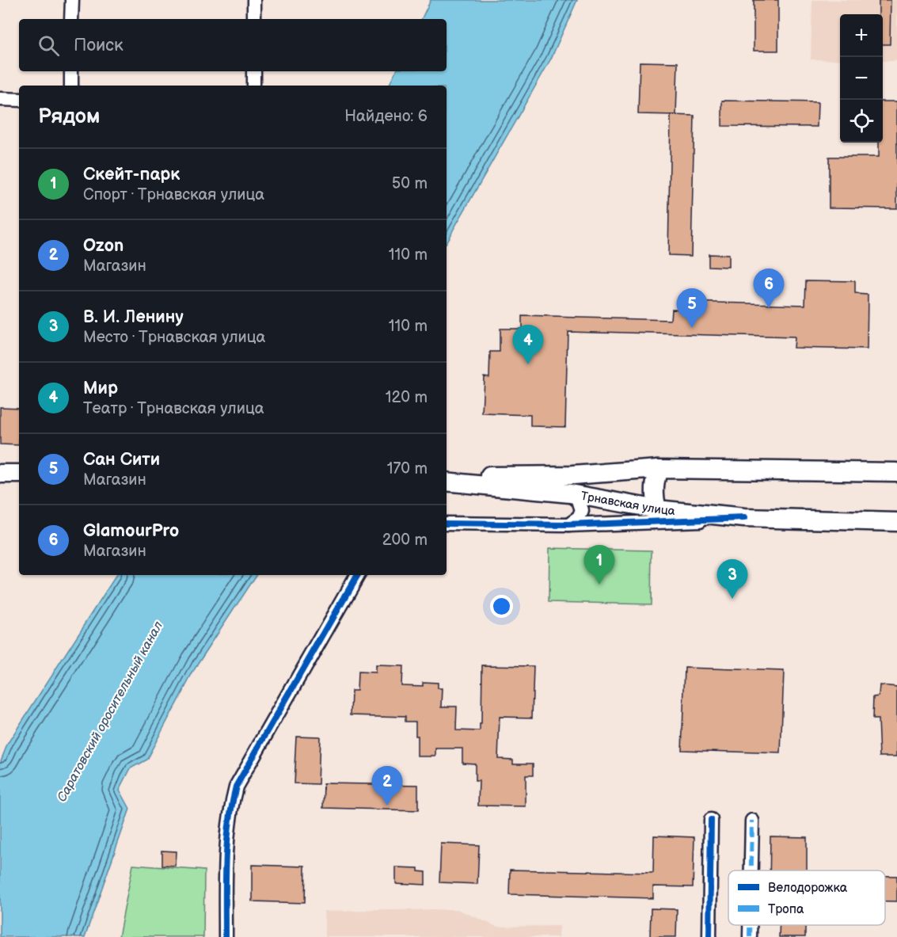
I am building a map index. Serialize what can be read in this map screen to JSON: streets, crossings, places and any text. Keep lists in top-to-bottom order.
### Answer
{
  "streets": {
    "main road": ["Трнавская улица"]
  },
  "water": ["Саратовский оросительный канал"],
  "legend": ["Велодорожка", "Тропа"],
  "page": {
    "map_buttons": ["+", "−"],
    "search": "Поиск",
    "heading": ["Рядом", "Найдено: 6"],
    "list": [
      {
        "mark": "1",
        "name": "Скейт-парк",
        "note": "Спорт · Трнавская улица",
        "value": "50 m"
      },
      {
        "mark": "2",
        "name": "Ozon",
        "note": "Магазин",
        "value": "110 m"
      },
      {
        "mark": "3",
        "name": "В. И. Ленину",
        "note": "Место · Трнавская улица",
        "value": "110 m"
      },
      {
        "mark": "4",
        "name": "Мир",
        "note": "Театр · Трнавская улица",
        "value": "120 m"
      },
      {
        "mark": "5",
        "name": "Сан Сити",
        "note": "Магазин",
        "value": "170 m"
      },
      {
        "mark": "6",
        "name": "GlamourPro",
        "note": "Магазин",
        "value": "200 m"
      }
    ],
    "pins": [
      "6",
      "5",
      "4",
      "1",
      "3",
      "2"
    ]
  }
}
